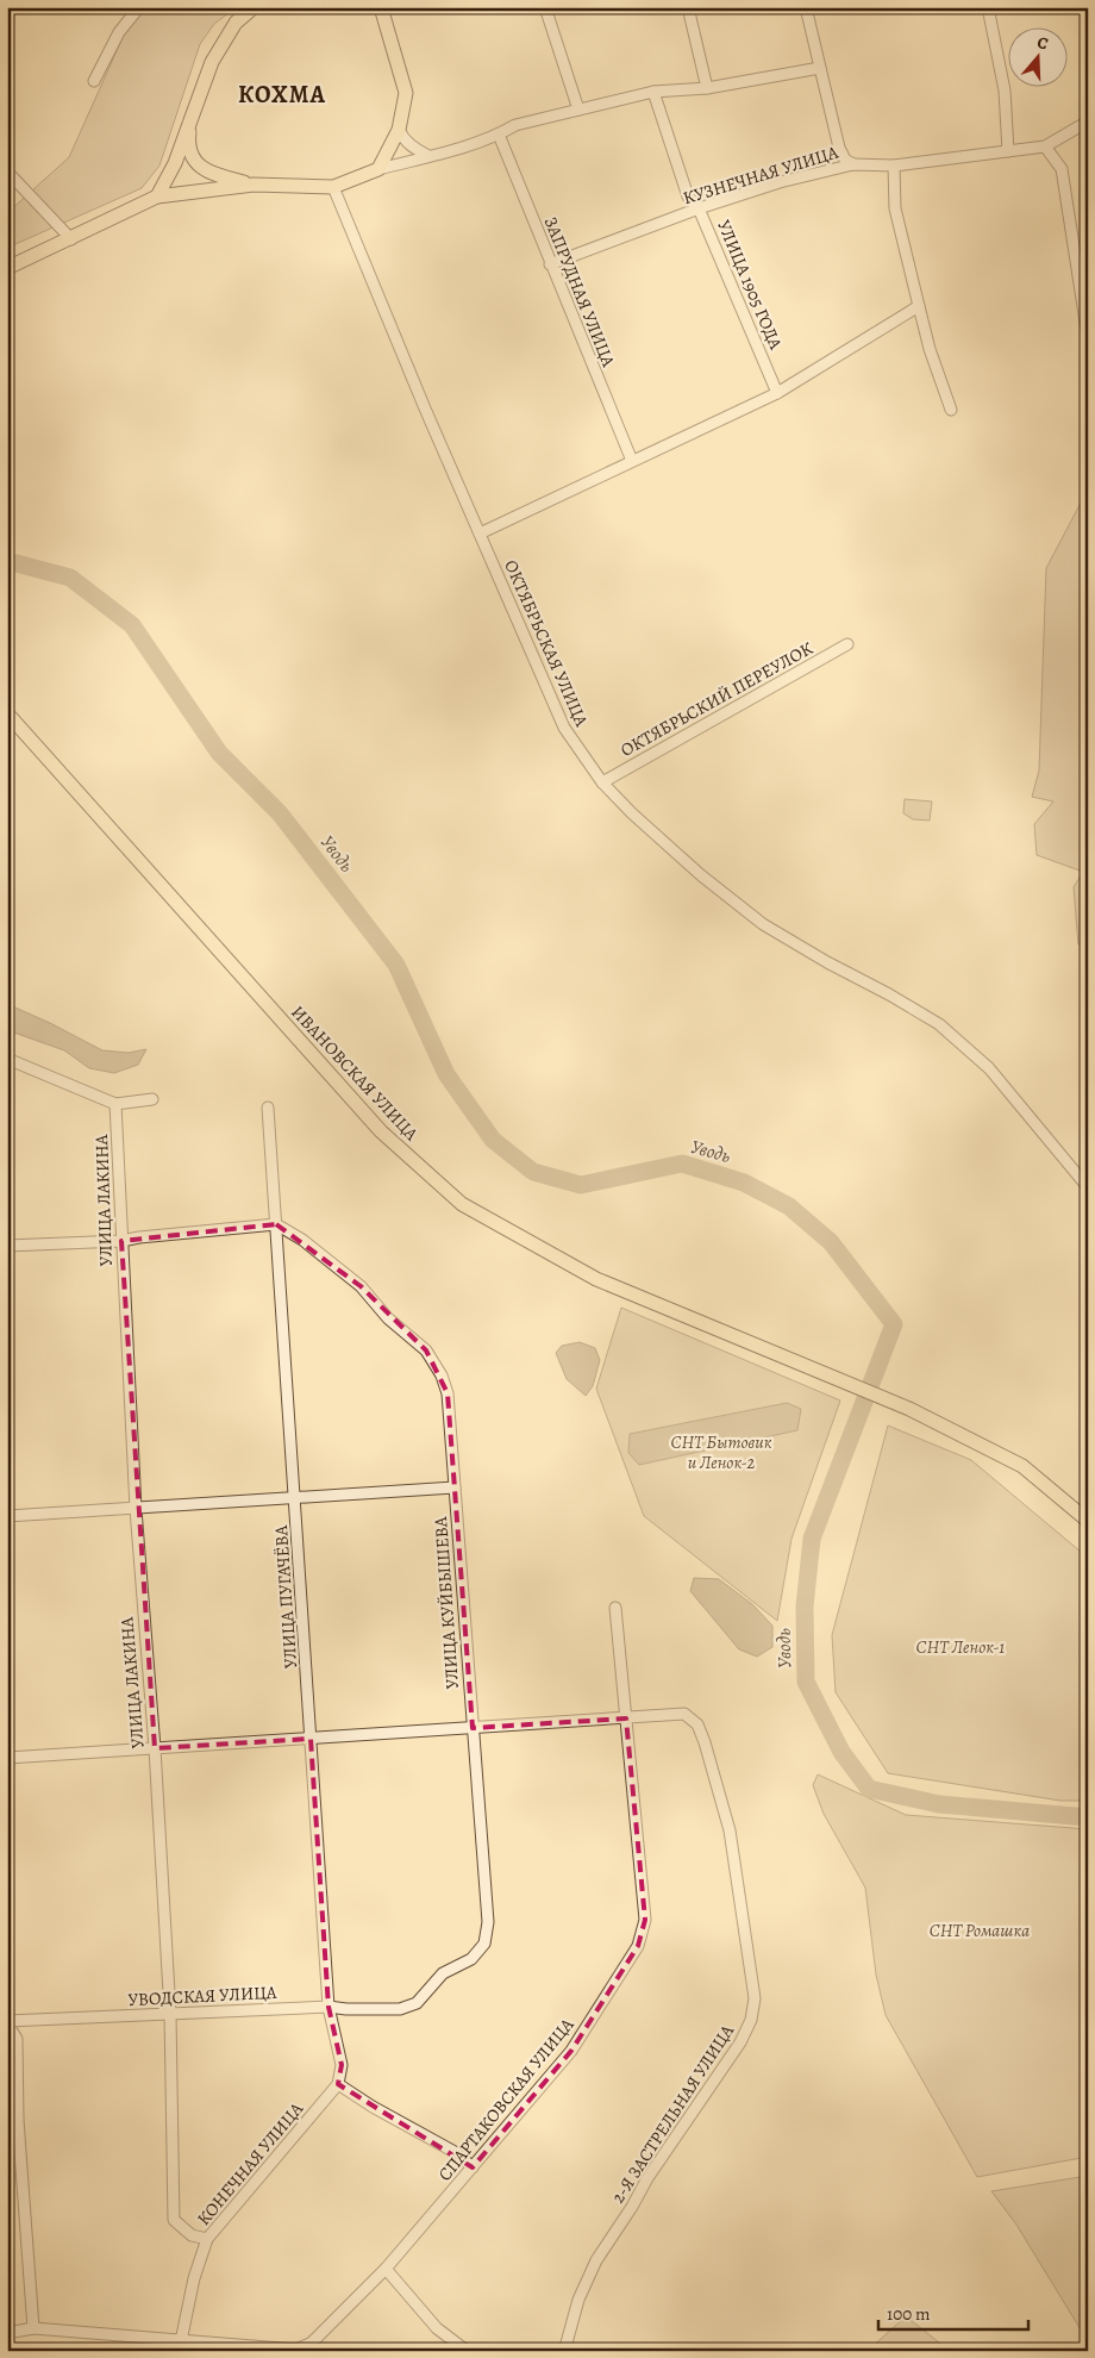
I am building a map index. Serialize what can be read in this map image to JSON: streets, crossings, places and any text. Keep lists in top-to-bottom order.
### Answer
{
  "streets": {
    "main road": ["ИВАНОВСКАЯ УЛИЦА"],
    "street": [
      "КУЗНЕЧНАЯ УЛИЦА",
      "УЛИЦА 1905 ГОДА",
      "ЗАПРУДНАЯ УЛИЦА",
      "ОКТЯБРЬСКАЯ УЛИЦА",
      "ОКТЯБРЬСКИЙ ПЕРЕУЛОК",
      "УЛИЦА ЛАКИНА",
      "УЛИЦА ПУГАЧЁВА",
      "УЛИЦА КУЙБЫШЕВА",
      "УВОДСКАЯ УЛИЦА",
      "СПАРТАКОВСКАЯ УЛИЦА",
      "2-Я ЗАСТРЕЛЬНАЯ УЛИЦА",
      "КОНЕЧНАЯ УЛИЦА"
    ]
  },
  "crossings": [
    ["КУЗНЕЧНАЯ УЛИЦА", "УЛИЦА 1905 ГОДА"],
    ["КУЗНЕЧНАЯ УЛИЦА", "ЗАПРУДНАЯ УЛИЦА"],
    ["ОКТЯБРЬСКАЯ УЛИЦА", "ОКТЯБРЬСКИЙ ПЕРЕУЛОК"],
    ["УЛИЦА ЛАКИНА", "УВОДСКАЯ УЛИЦА"],
    ["УЛИЦА ЛАКИНА", "КОНЕЧНАЯ УЛИЦА"],
    ["УЛИЦА ПУГАЧЁВА", "УЛИЦА КУЙБЫШЕВА"],
    ["УЛИЦА ПУГАЧЁВА", "УВОДСКАЯ УЛИЦА"],
    ["УЛИЦА ПУГАЧЁВА", "КОНЕЧНАЯ УЛИЦА"],
    ["УЛИЦА КУЙБЫШЕВА", "УВОДСКАЯ УЛИЦА"],
    ["СПАРТАКОВСКАЯ УЛИЦА", "2-Я ЗАСТРЕЛЬНАЯ УЛИЦА"]
  ],
  "districts": ["КОХМА"],
  "water": ["Уводь"],
  "parks": ["СНТ Бытовик и Ленок-2", "СНТ Ленок-1", "СНТ Ромашка"],
  "scale_bar": "100 m",
  "north": "top"
}
